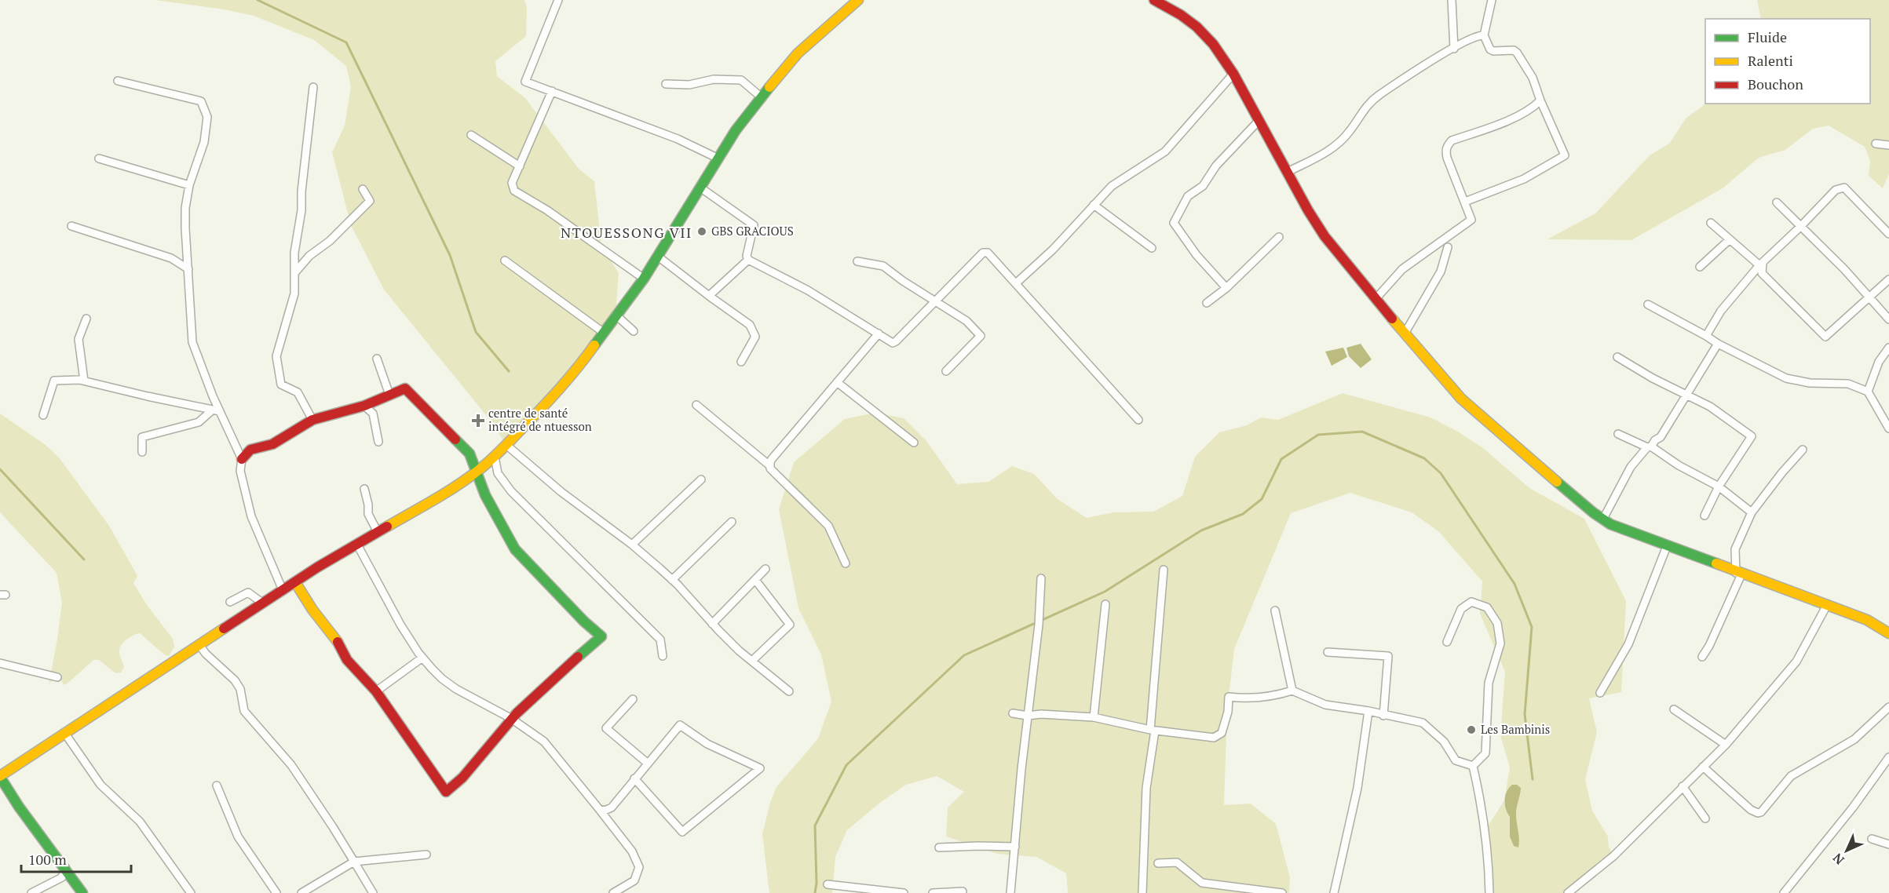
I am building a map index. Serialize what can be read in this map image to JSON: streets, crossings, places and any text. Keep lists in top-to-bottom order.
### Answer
{
  "districts": ["NTOUESSONG VII"],
  "places": {
    "other": ["GBS GRACIOUS", "Les Bambinis"],
    "health": ["centre de santé intégré de ntuesson"]
  },
  "legend": ["Fluide", "Ralenti", "Bouchon"],
  "scale_bar": "100 m",
  "north": "bottom left"
}
